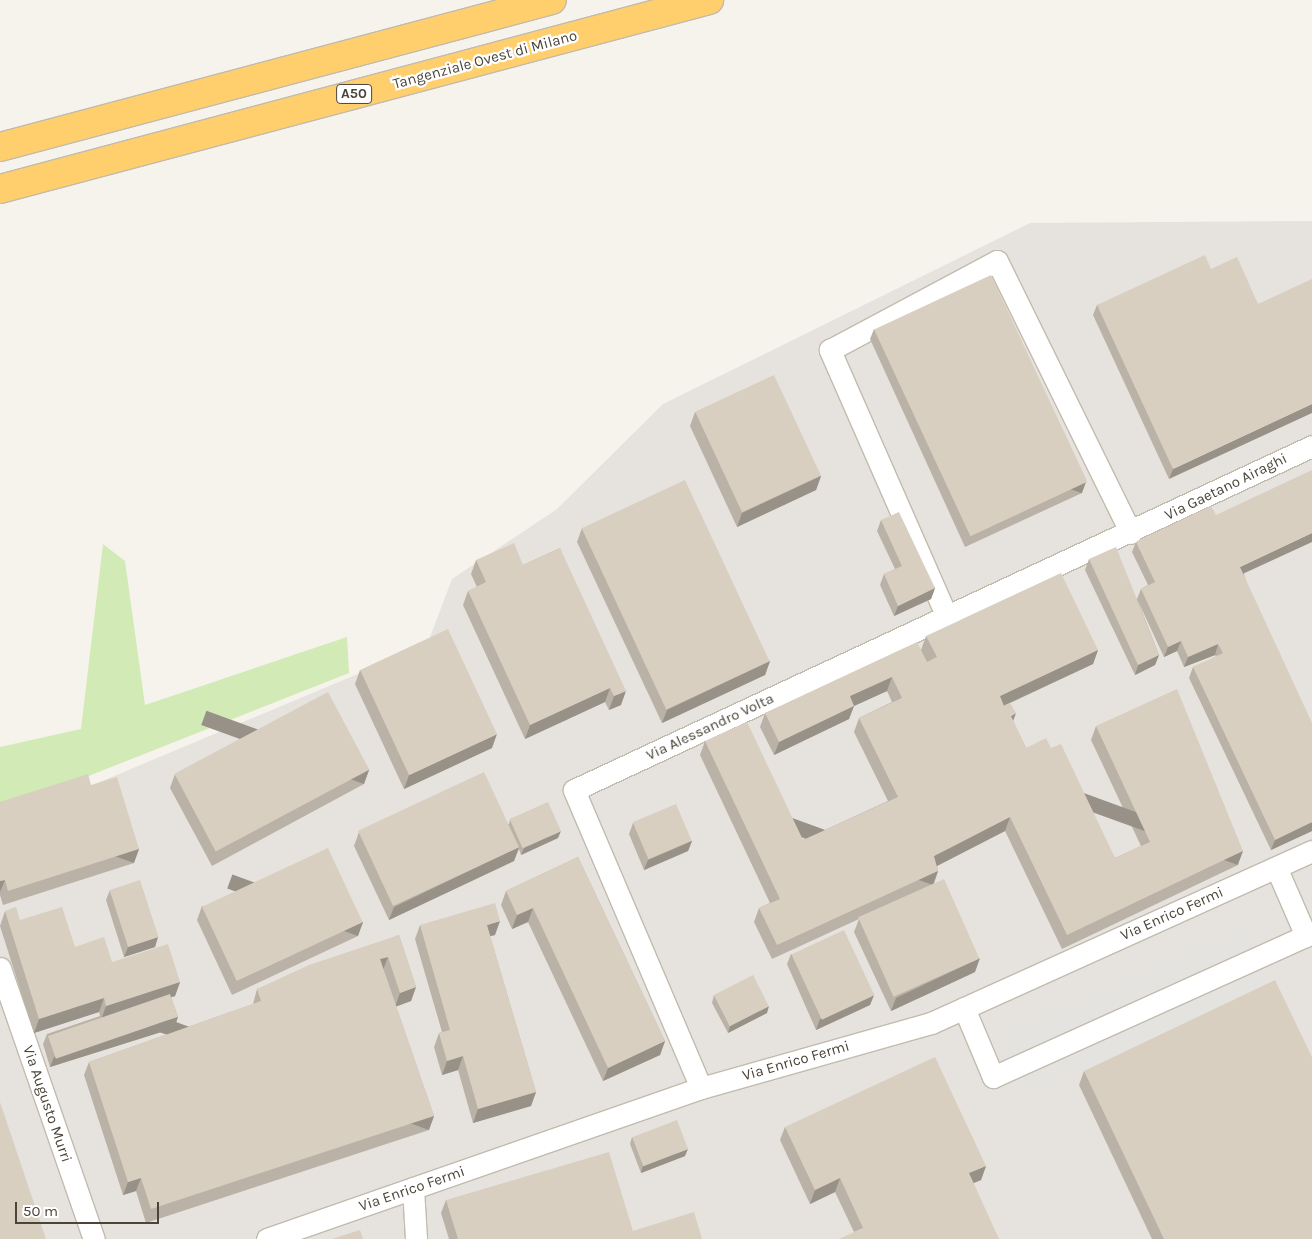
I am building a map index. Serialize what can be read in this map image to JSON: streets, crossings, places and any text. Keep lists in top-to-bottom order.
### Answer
{
  "streets": {
    "highway": ["Tangenziale Ovest di Milano", "A50"],
    "street": [
      "Via Gaetano Airaghi",
      "Via Alessandro Volta",
      "Via Enrico Fermi",
      "Via Augusto Murri"
    ]
  },
  "crossings": [
    ["Via Gaetano Airaghi", "Via Alessandro Volta"],
    ["Via Alessandro Volta", "Via Enrico Fermi"]
  ],
  "scale_bar": "50 m"
}
